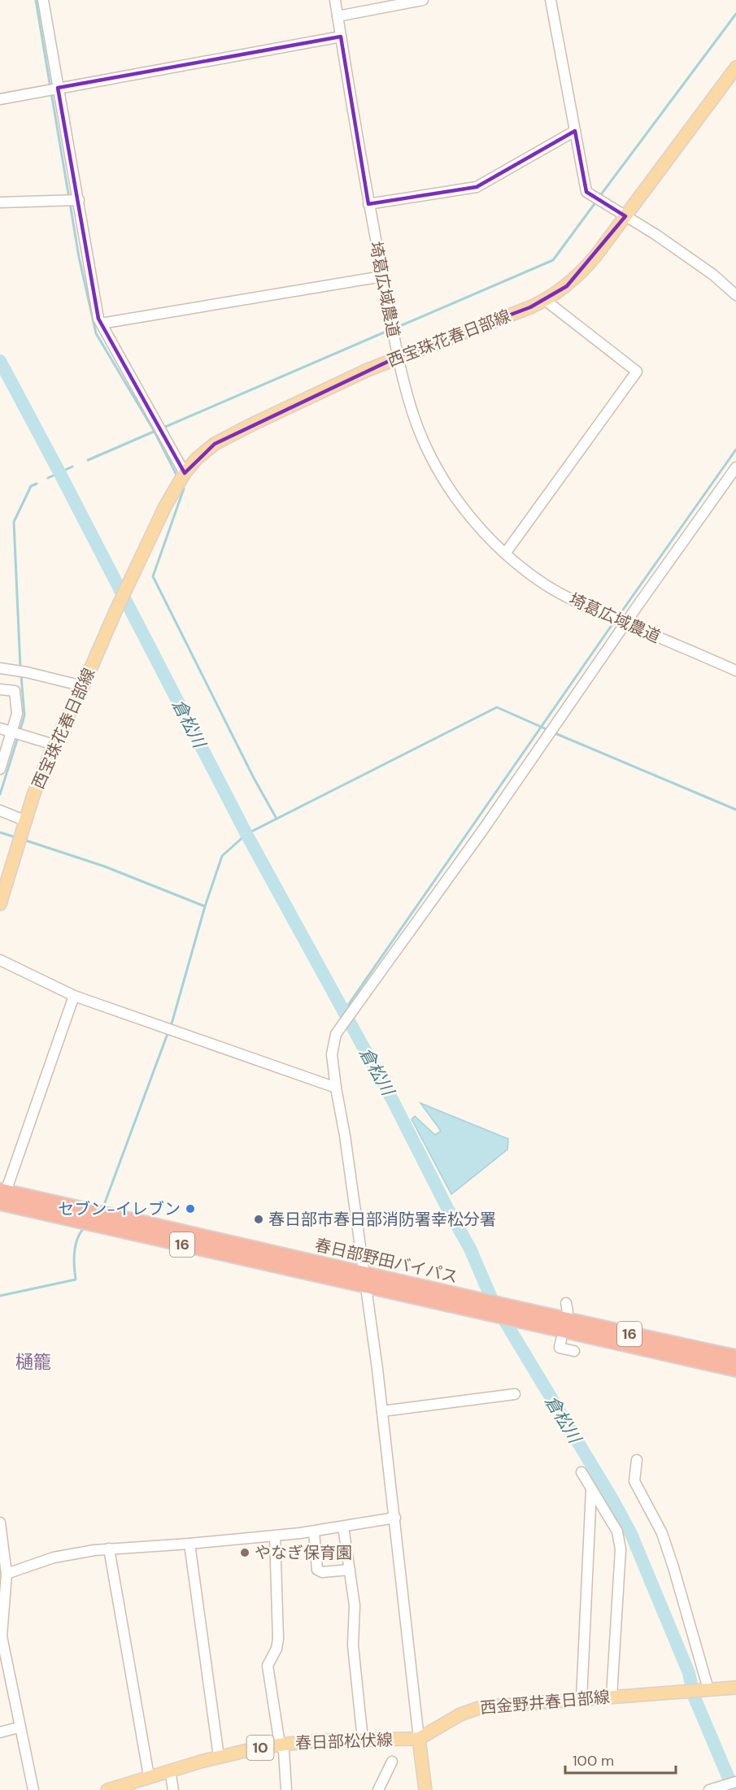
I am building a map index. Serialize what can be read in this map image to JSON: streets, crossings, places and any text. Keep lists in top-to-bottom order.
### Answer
{
  "streets": {
    "highway": ["16", "春日部野田バイパス"],
    "main road": [
      "西宝珠花春日部線",
      "西金野井春日部線",
      "春日部松伏線",
      "10"
    ],
    "street": ["埼葛広域農道"]
  },
  "crossings": [
    ["埼葛広域農道", "西宝珠花春日部線"],
    ["西金野井春日部線", "春日部松伏線"]
  ],
  "districts": ["樋籠"],
  "water": ["倉松川"],
  "places": ["セブン-イレブン", "春日部市春日部消防署幸松分署", "やなぎ保育園"],
  "scale_bar": "100 m"
}
